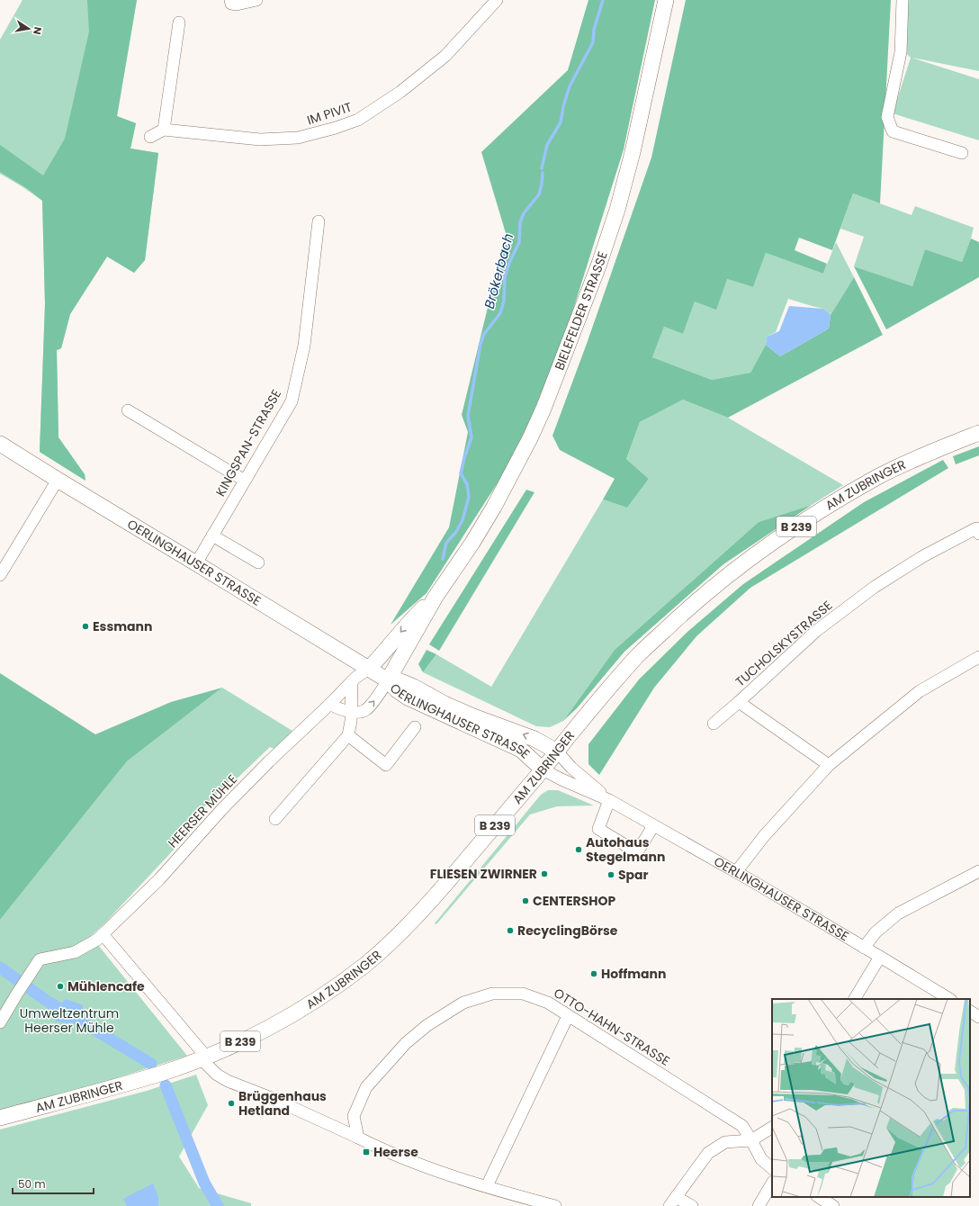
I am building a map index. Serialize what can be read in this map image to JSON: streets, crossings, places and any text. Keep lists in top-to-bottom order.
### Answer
{
  "streets": {
    "main road": [
      "BIELEFELDER STRASSE",
      "AM ZUBRINGER",
      "B 239",
      "OERLINGHAUSER STRASSE"
    ],
    "street": [
      "IM PIVIT",
      "KINGSPAN-STRASSE",
      "TUCHOLSKYSTRASSE",
      "HEERSER MÜHLE",
      "OTTO-HAHN-STRASSE"
    ]
  },
  "crossings": [
    ["BIELEFELDER STRASSE", "OERLINGHAUSER STRASSE"],
    ["BIELEFELDER STRASSE", "HEERSER MÜHLE"],
    ["KINGSPAN-STRASSE", "OERLINGHAUSER STRASSE"],
    ["AM ZUBRINGER", "OERLINGHAUSER STRASSE"],
    ["OERLINGHAUSER STRASSE", "HEERSER MÜHLE"]
  ],
  "water": ["Brökerbach"],
  "parks": ["Umweltzentrum Heerser Mühle"],
  "places": {
    "other": [
      "Essmann",
      "Autohaus Stegelmann",
      "FLIESEN ZWIRNER",
      "Spar",
      "CENTERSHOP",
      "RecyclingBörse",
      "Hoffmann",
      "Mühlencafe",
      "Brüggenhaus Hetland"
    ],
    "transit": ["Heerse"]
  },
  "scale_bar": "50 m",
  "north": "right"
}
